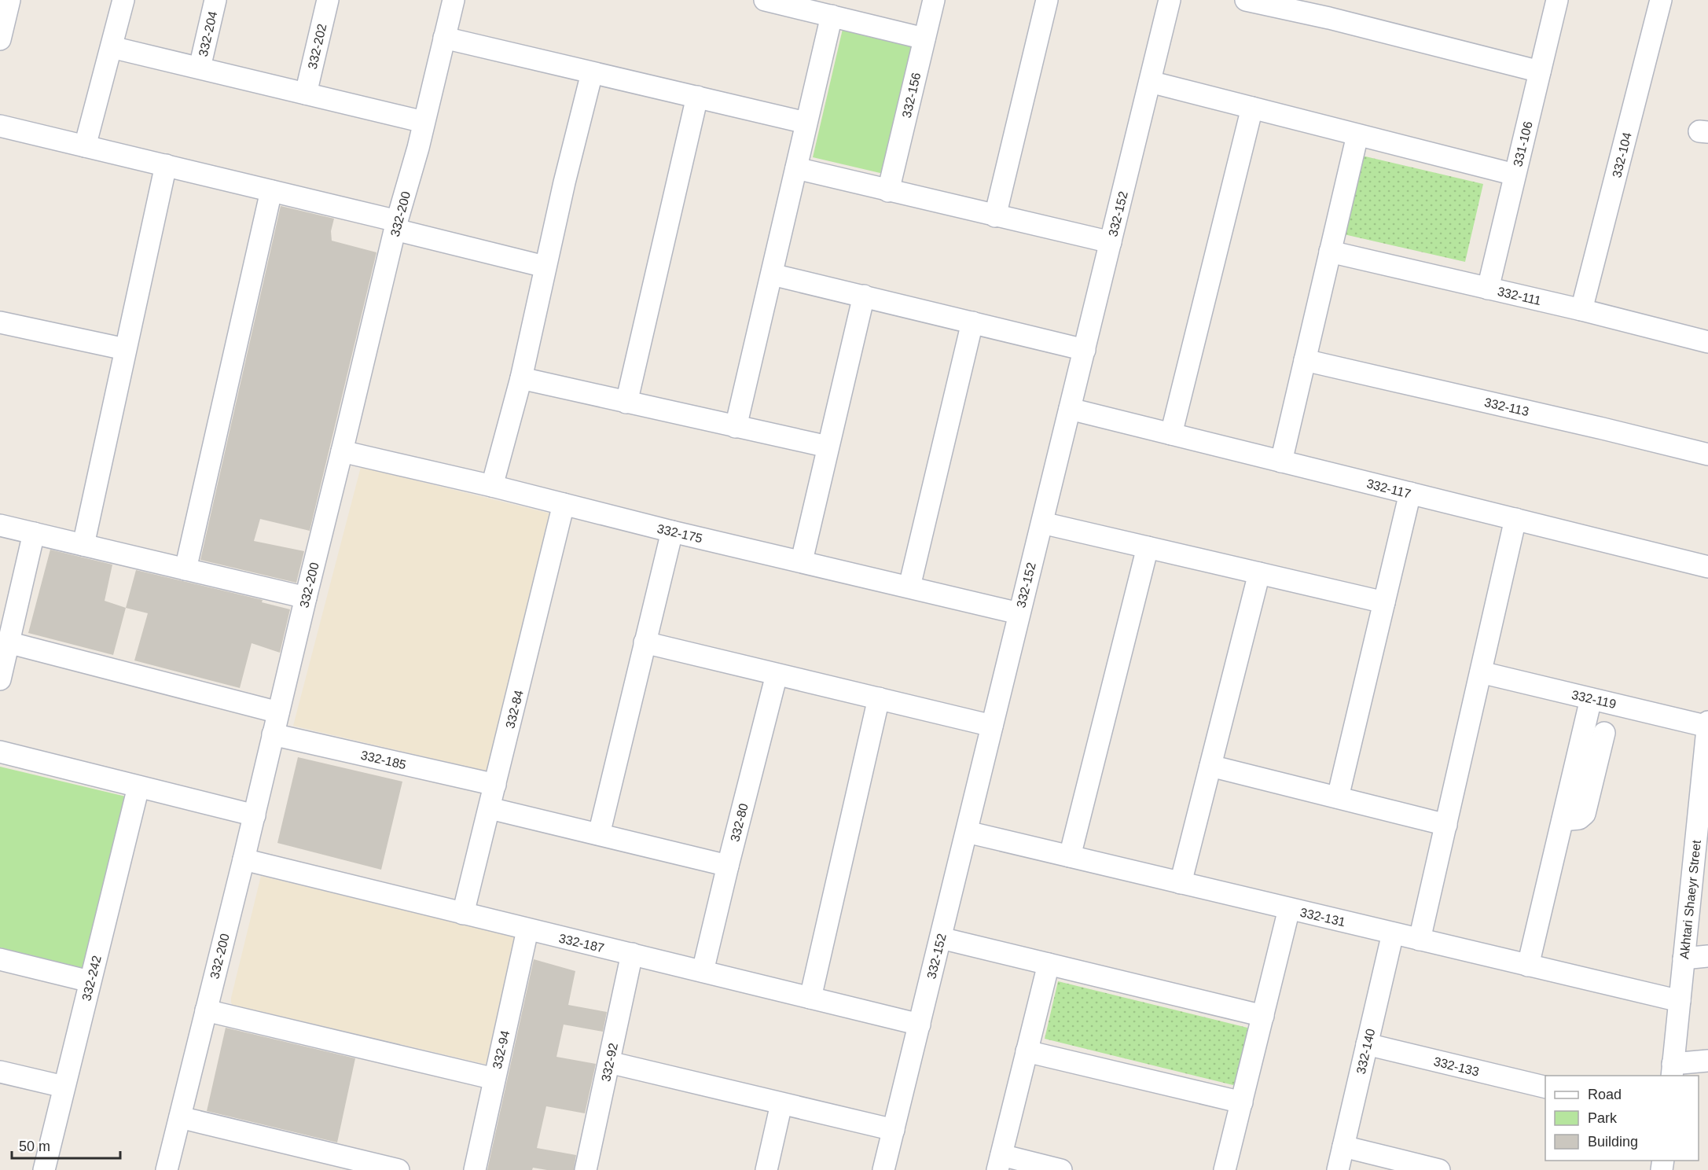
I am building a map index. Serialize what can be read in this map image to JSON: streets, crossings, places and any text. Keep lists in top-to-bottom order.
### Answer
{
  "streets": {
    "street": [
      "332-204",
      "332-202",
      "332-156",
      "331-106",
      "332-104",
      "332-200",
      "332-152",
      "332-111",
      "332-113",
      "332-117",
      "332-175",
      "332-119",
      "332-84",
      "332-185",
      "332-80",
      "Akhtari Shaeyr Street",
      "332-131",
      "332-187",
      "332-242",
      "332-94",
      "332-140",
      "332-92",
      "332-133"
    ]
  },
  "crossings": [
    ["331-106", "332-111"],
    ["332-104", "332-111"],
    ["332-200", "332-175"],
    ["332-200", "332-185"],
    ["332-200", "332-187"],
    ["332-152", "332-117"],
    ["332-152", "332-175"],
    ["332-152", "332-131"],
    ["332-152", "332-187"],
    ["332-175", "332-84"],
    ["332-119", "Akhtari Shaeyr Street"],
    ["332-84", "332-185"],
    ["332-84", "332-187"],
    ["332-80", "332-187"],
    ["Akhtari Shaeyr Street", "332-131"],
    ["332-131", "332-140"],
    ["332-187", "332-94"],
    ["332-187", "332-92"],
    ["332-140", "332-133"]
  ],
  "legend": ["Road", "Park", "Building"],
  "scale_bar": "50 m"
}
